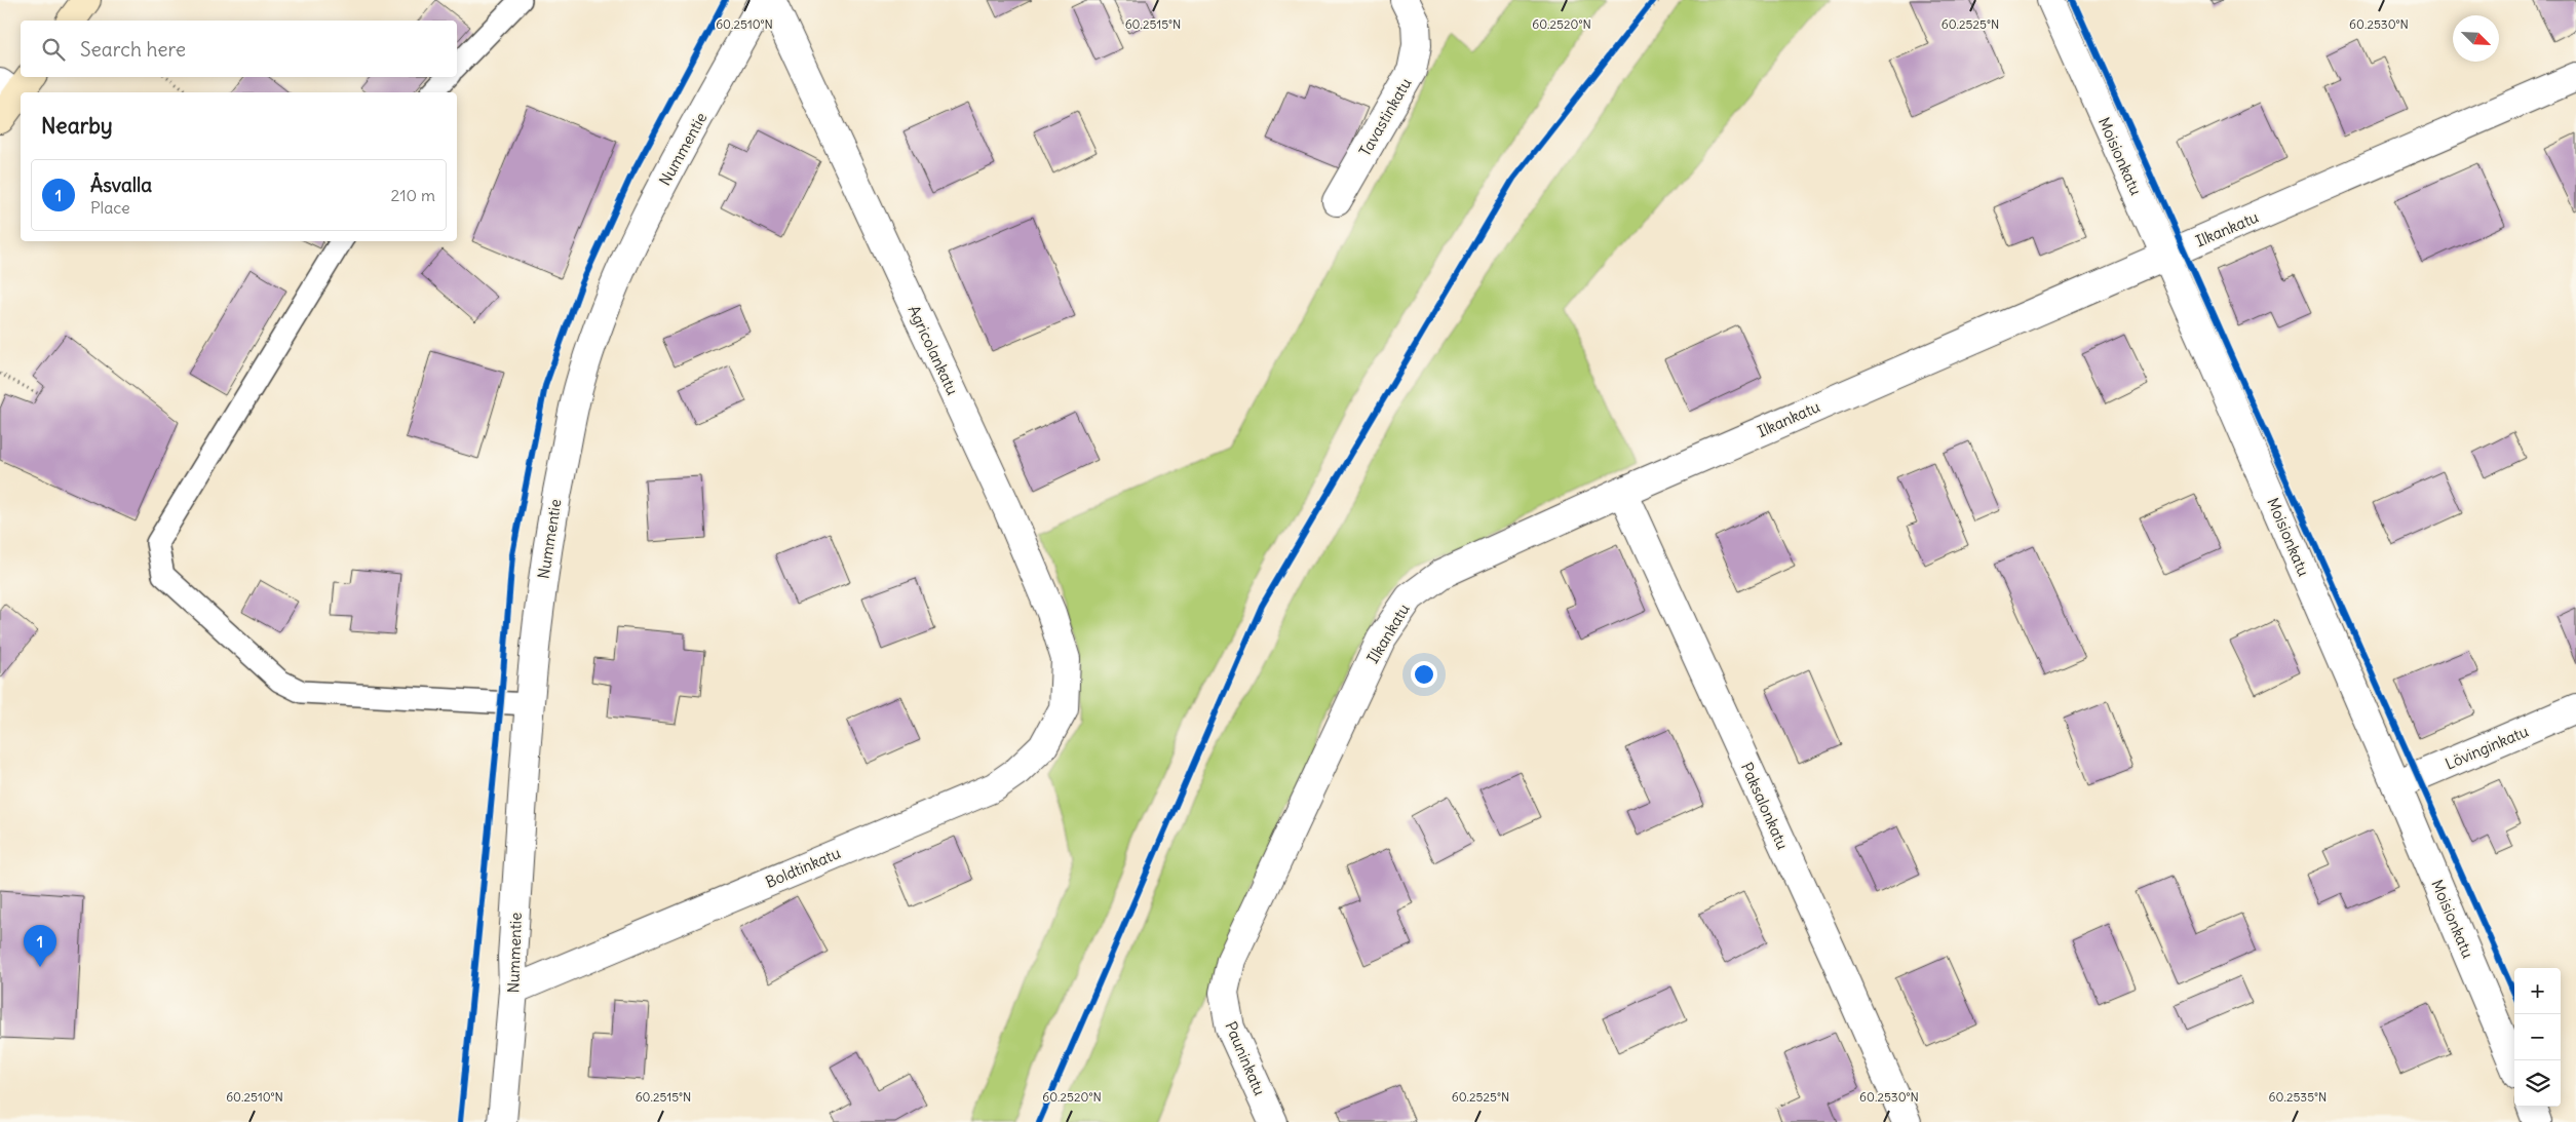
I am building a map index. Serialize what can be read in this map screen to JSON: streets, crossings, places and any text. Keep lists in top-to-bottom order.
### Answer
{
  "streets": {
    "street": [
      "Tavastinkatu",
      "Nummentie",
      "Moisionkatu",
      "Ilkankatu",
      "Agricolankatu",
      "Lövinginkatu",
      "Paksalonkatu",
      "Boldtinkatu",
      "Pauninkatu"
    ]
  },
  "crossings": [
    ["Nummentie", "Boldtinkatu"],
    ["Moisionkatu", "Ilkankatu"],
    ["Moisionkatu", "Lövinginkatu"],
    ["Ilkankatu", "Paksalonkatu"],
    ["Ilkankatu", "Pauninkatu"],
    ["Agricolankatu", "Boldtinkatu"]
  ],
  "north": "bottom right",
  "page": {
    "search": "Search here",
    "heading": "Nearby",
    "list": [
      {
        "mark": "1",
        "name": "Åsvalla",
        "note": "Place",
        "value": "210 m"
      }
    ],
    "pins": "1",
    "map_buttons": ["+", "−"]
  },
  "coordinates": [
    "60.2510°N",
    "60.2515°N",
    "60.2520°N",
    "60.2525°N",
    "60.2530°N",
    "60.2535°N"
  ]
}
